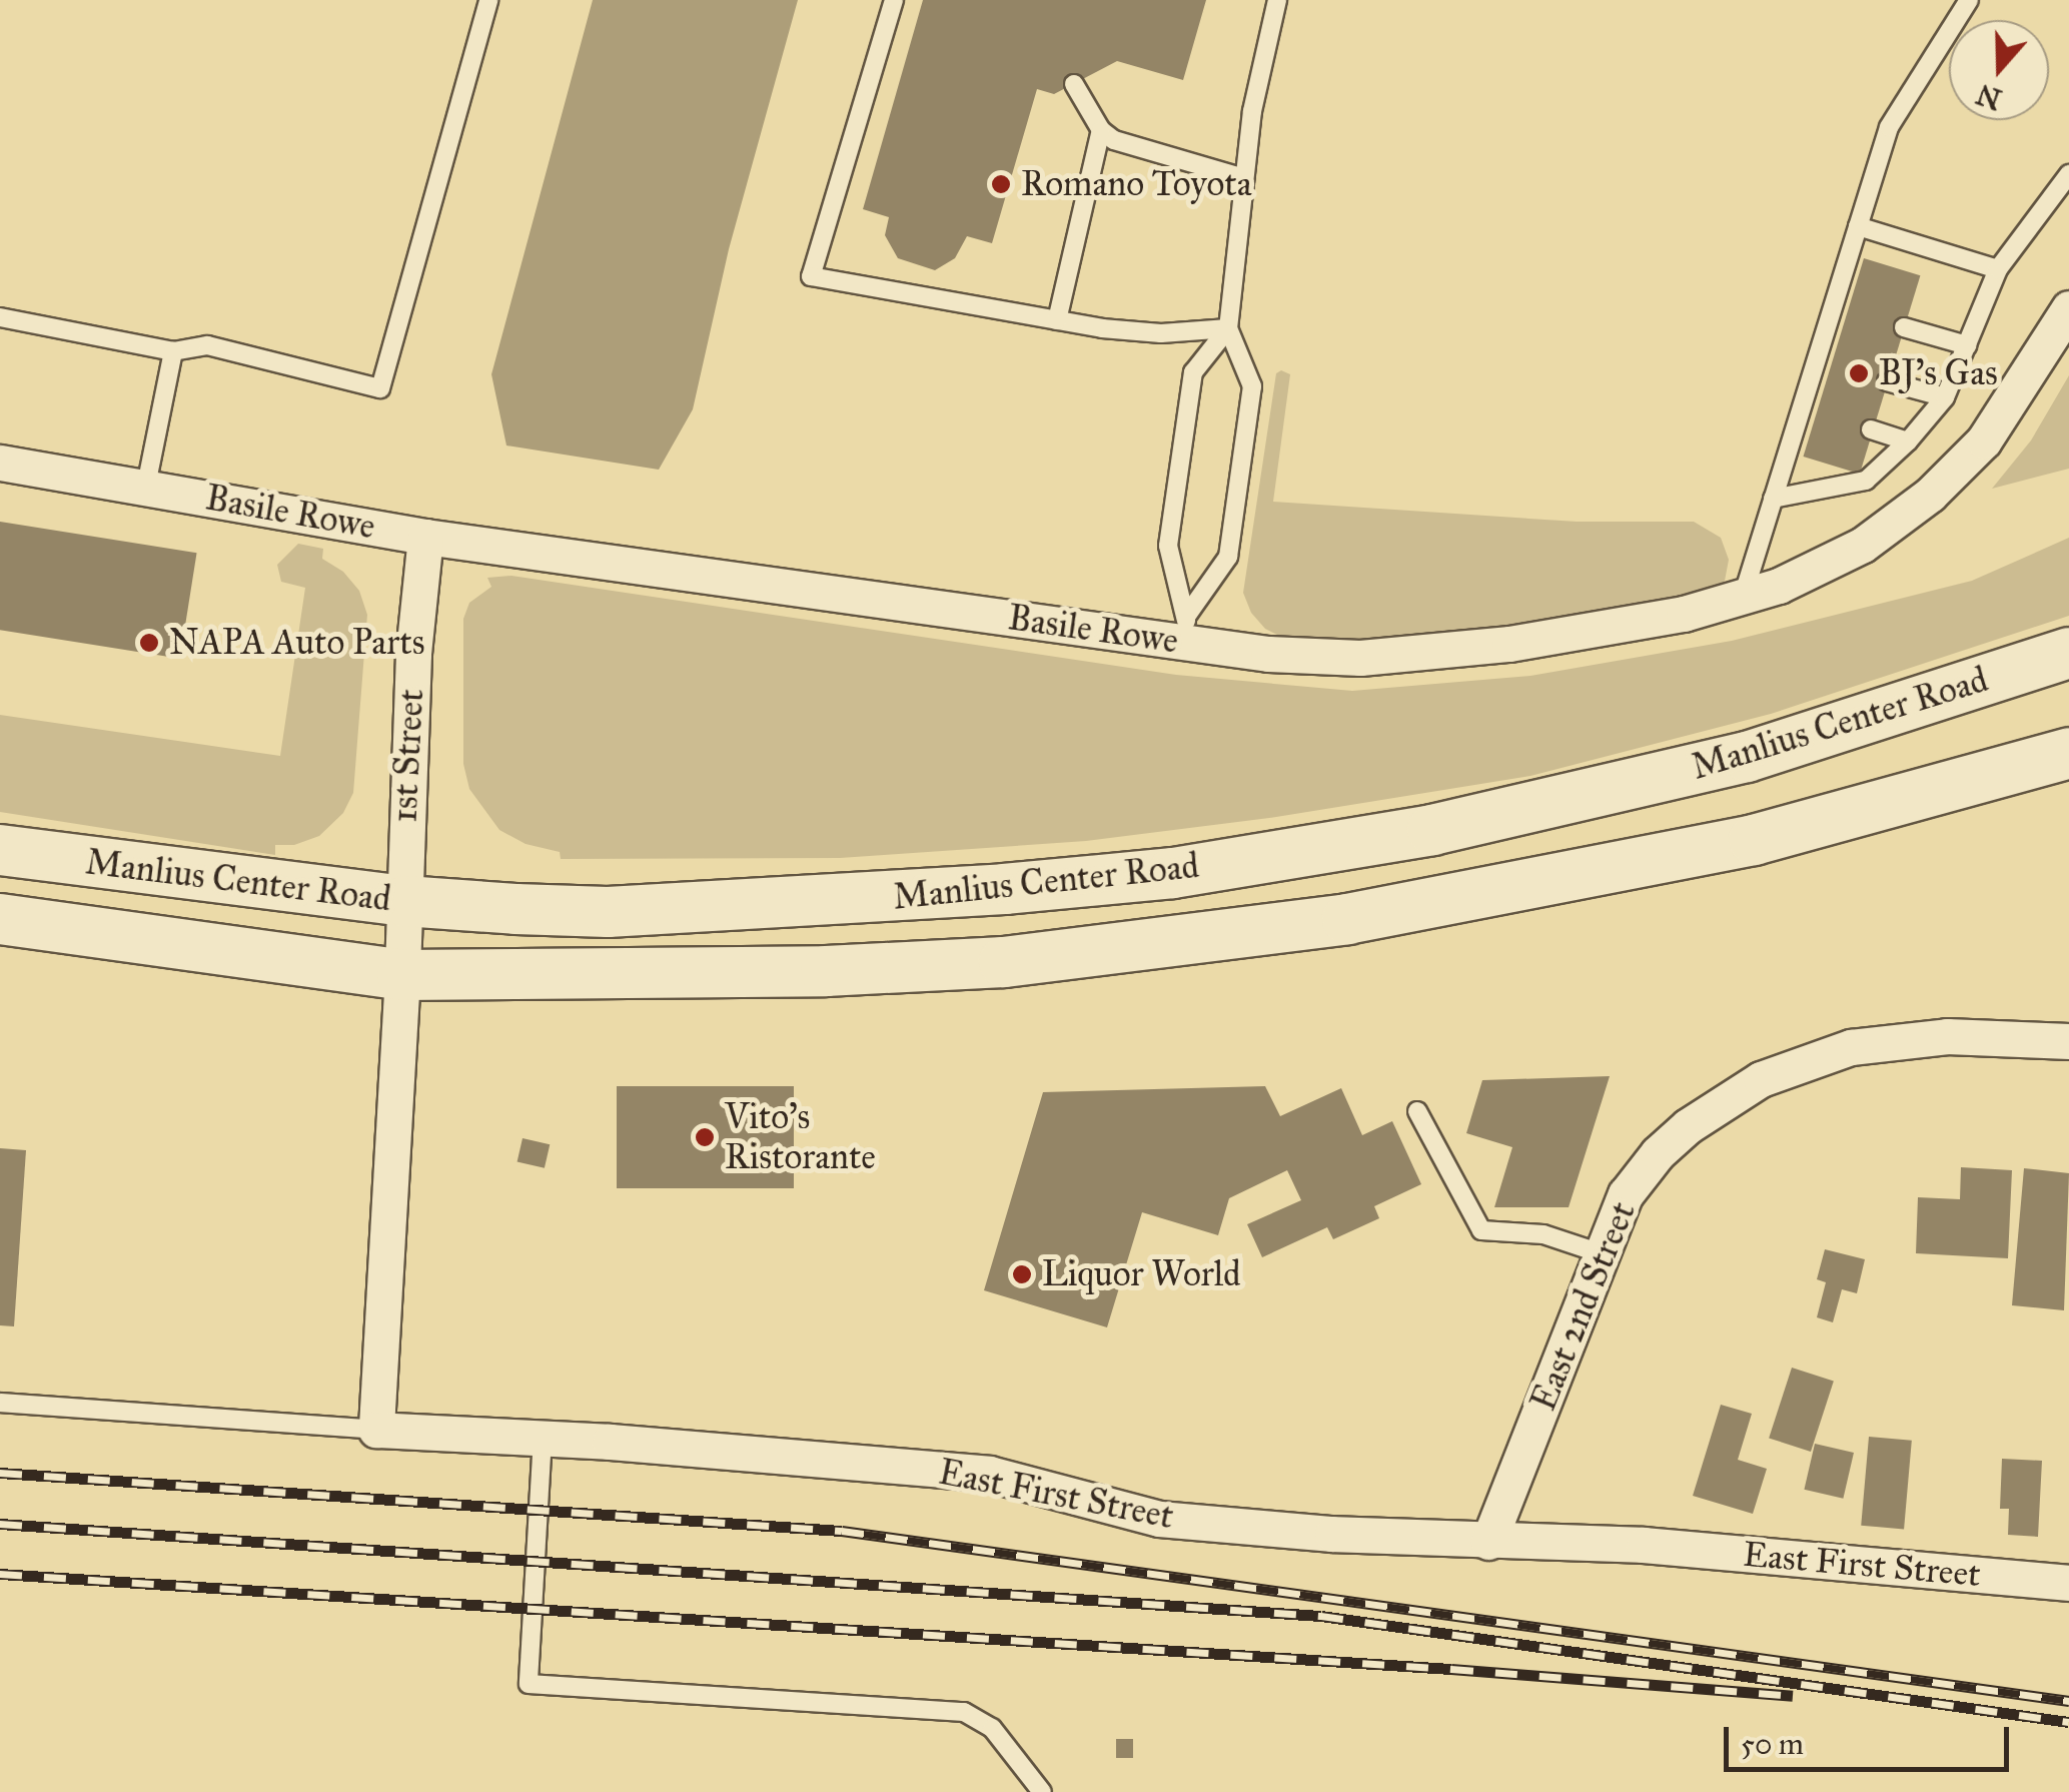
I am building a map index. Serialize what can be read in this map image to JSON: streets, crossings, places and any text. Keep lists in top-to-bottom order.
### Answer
{
  "streets": {
    "main road": ["Manlius Center Road"],
    "street": [
      "Basile Rowe",
      "1st Street",
      "East 2nd Street",
      "East First Street"
    ]
  },
  "crossings": [
    ["Basile Rowe", "1st Street"],
    ["Manlius Center Road", "1st Street"],
    ["East 2nd Street", "East First Street"]
  ],
  "places": [
    "Romano Toyota",
    "BJ's Gas",
    "NAPA Auto Parts",
    "Vito's Ristorante",
    "Liquor World"
  ],
  "scale_bar": "50 m",
  "north": "bottom"
}
